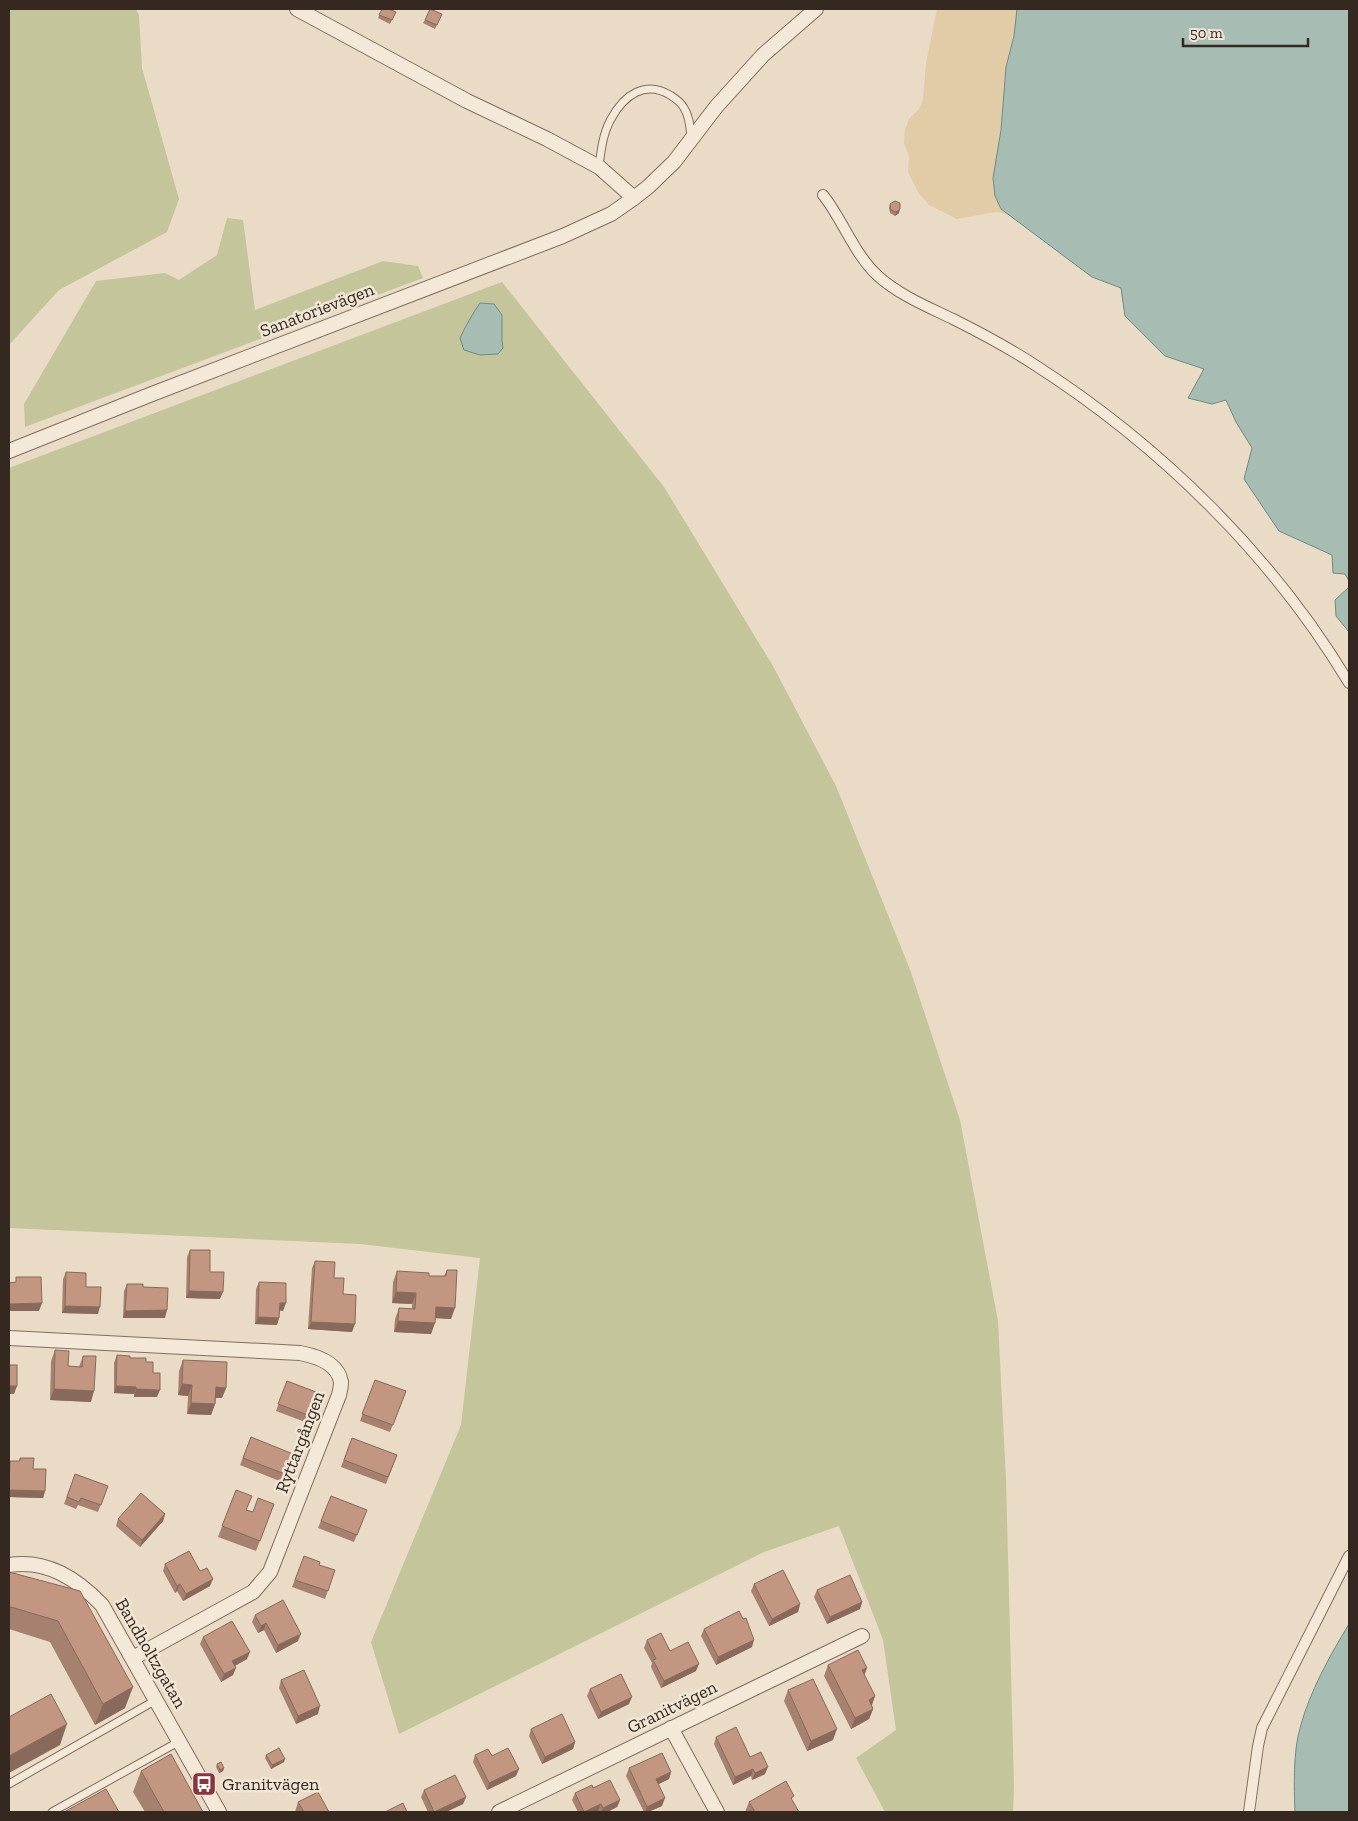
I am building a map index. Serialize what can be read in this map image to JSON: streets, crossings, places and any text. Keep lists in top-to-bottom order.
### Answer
{
  "streets": {
    "street": [
      "Sanatorievägen",
      "Ryttargången",
      "Bandholtzgatan",
      "Granitvägen"
    ]
  },
  "crossings": [
    ["Ryttargången", "Bandholtzgatan"]
  ],
  "places": {
    "bus stop": ["Granitvägen"]
  },
  "scale_bar": "50 m"
}
